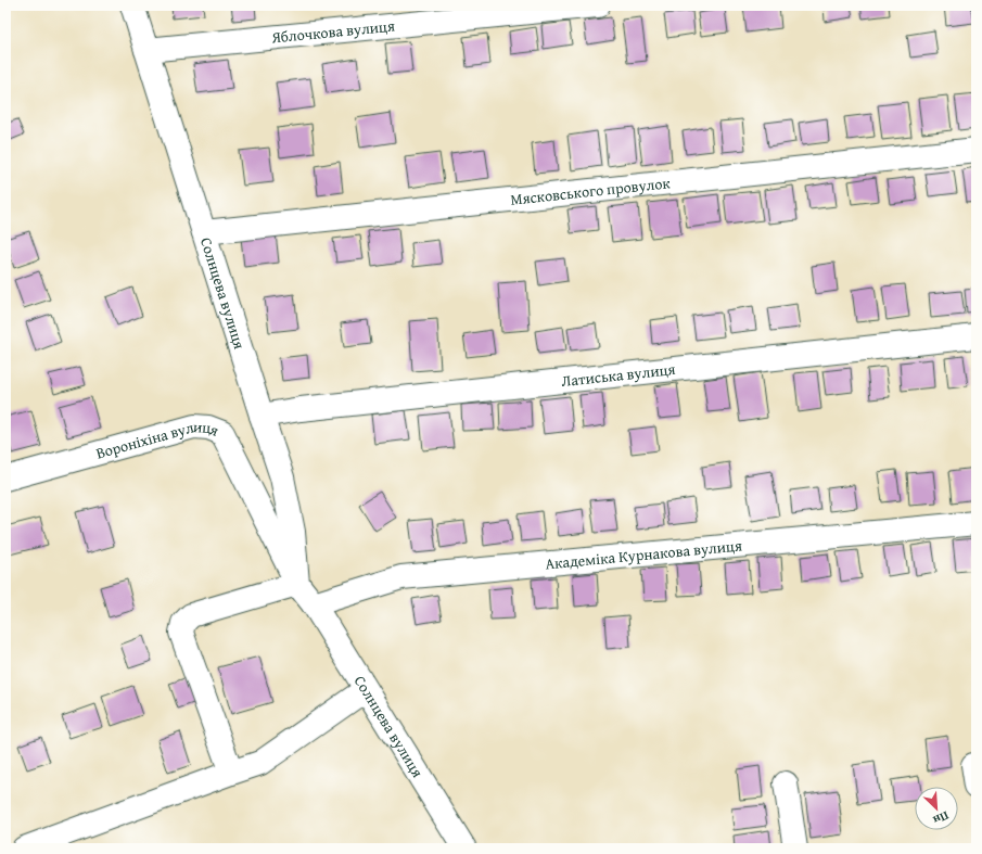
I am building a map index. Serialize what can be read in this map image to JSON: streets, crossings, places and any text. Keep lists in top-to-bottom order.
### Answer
{
  "streets": {
    "street": [
      "Яблочкова вулиця",
      "Мясковського провулок",
      "Солнцева вулиця",
      "Латиська вулиця",
      "Вороніхіна вулиця",
      "Академіка Курнакова вулиця"
    ]
  },
  "crossings": [
    ["Яблочкова вулиця", "Солнцева вулиця"],
    ["Мясковського провулок", "Солнцева вулиця"],
    ["Солнцева вулиця", "Латиська вулиця"],
    ["Солнцева вулиця", "Вороніхіна вулиця"],
    ["Солнцева вулиця", "Академіка Курнакова вулиця"],
    ["Вороніхіна вулиця", "Академіка Курнакова вулиця"]
  ],
  "north": "bottom right"
}
